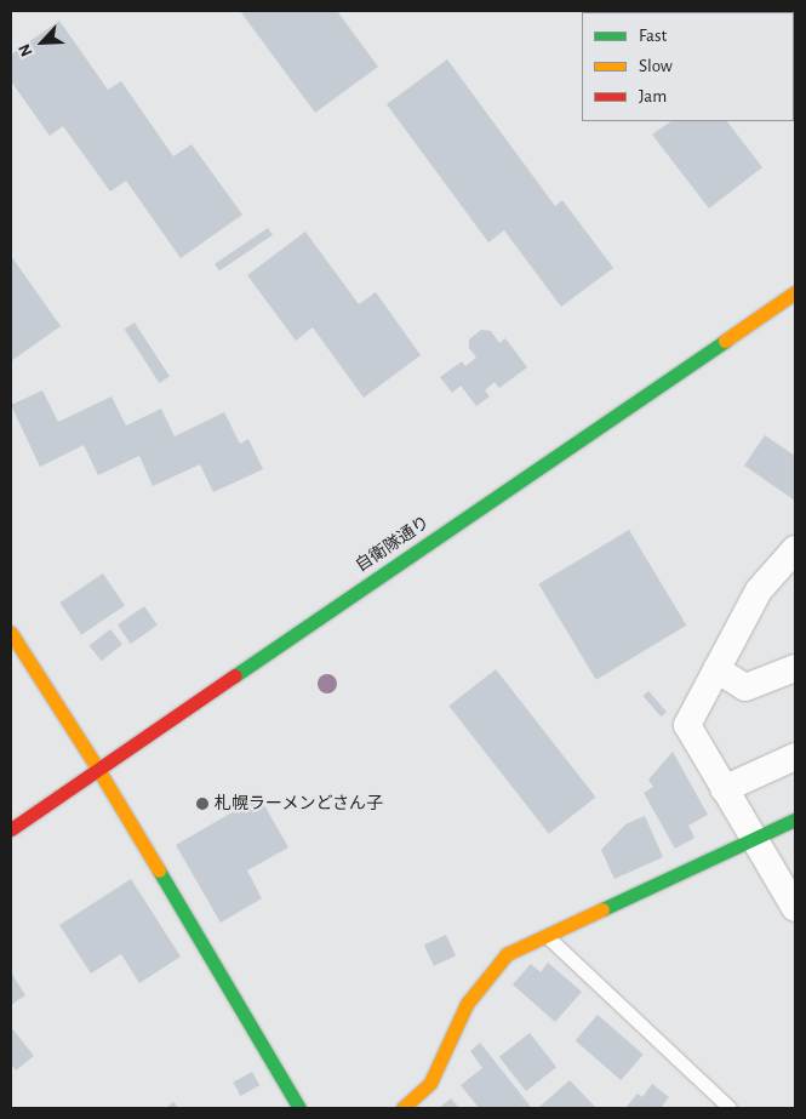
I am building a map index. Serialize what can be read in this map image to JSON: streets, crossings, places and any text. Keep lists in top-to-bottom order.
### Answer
{
  "streets": {
    "street": ["自衛隊通り"]
  },
  "places": ["札幌ラーメンどさん子"],
  "legend": ["Fast", "Slow", "Jam"],
  "north": "bottom left"
}
